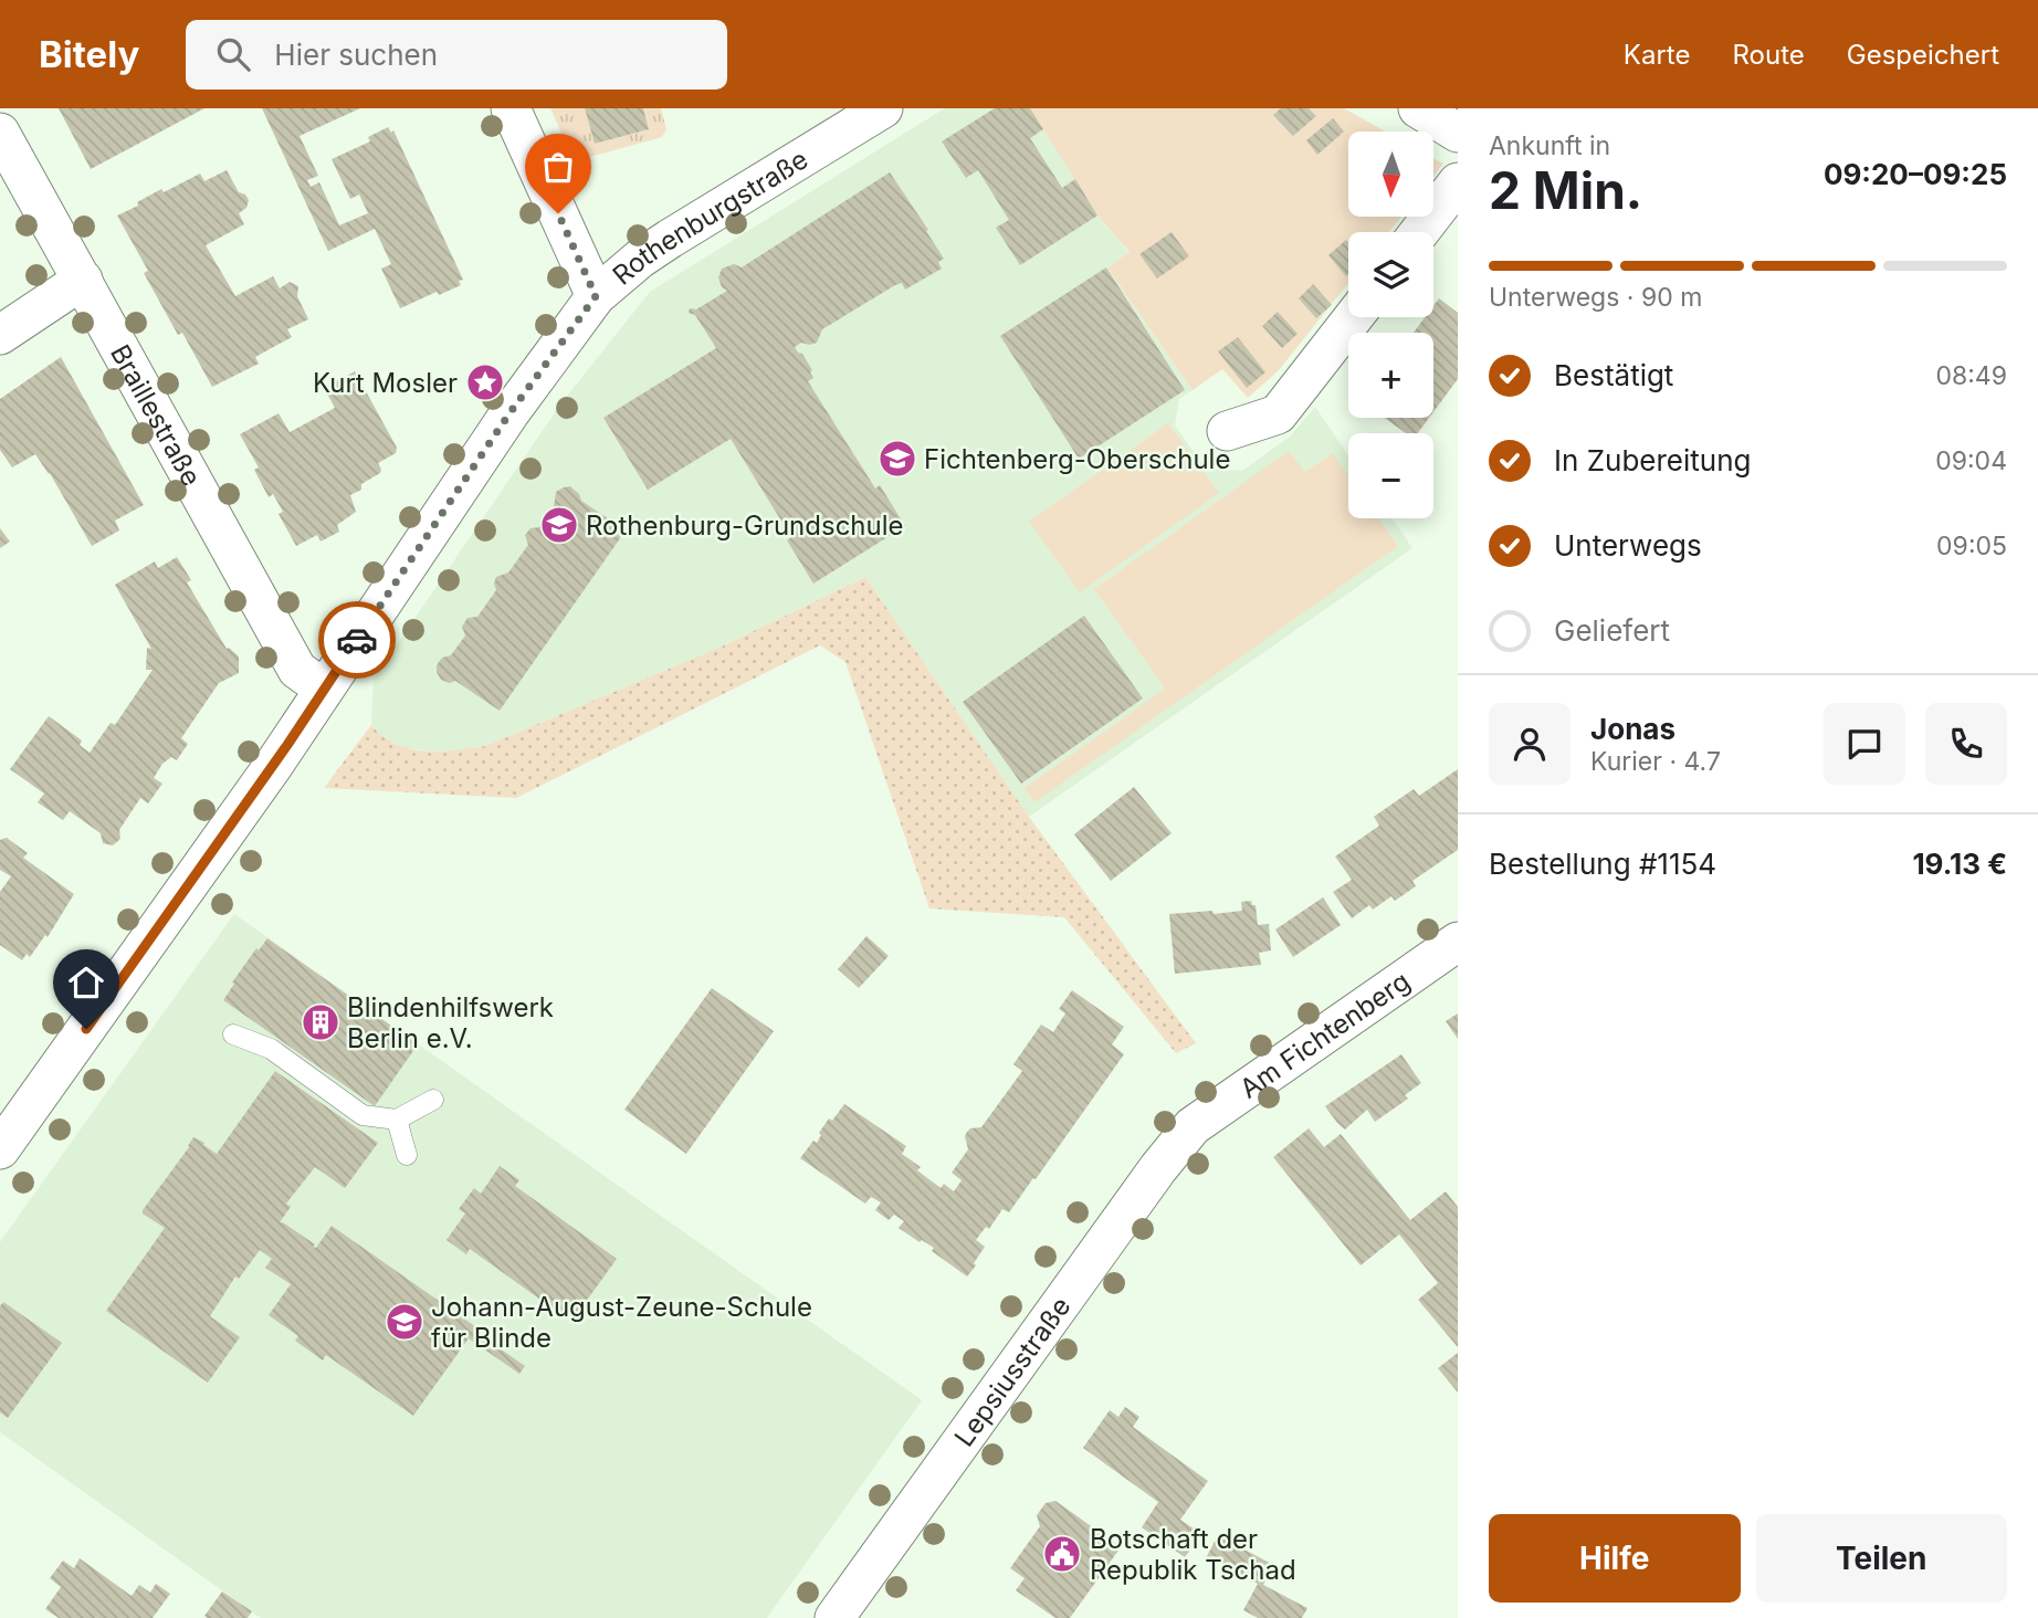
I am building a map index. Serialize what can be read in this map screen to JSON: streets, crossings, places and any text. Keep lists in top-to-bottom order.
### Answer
{
  "streets": {
    "street": [
      "Rothenburgstraße",
      "Braillestraße",
      "Am Fichtenberg",
      "Lepsiusstraße"
    ]
  },
  "crossings": [
    ["Rothenburgstraße", "Braillestraße"],
    ["Am Fichtenberg", "Lepsiusstraße"]
  ],
  "places": {
    "place": ["Kurt Mosler"],
    "school or university": ["Fichtenberg-Oberschule", "Rothenburg-Grundschule", "Johann-August-Zeune-Schule für Blinde"],
    "building": ["Blindenhilfswerk Berlin e.V."],
    "public building": ["Botschaft der Republik Tschad"]
  },
  "north": "bottom",
  "page": {
    "header": "Bitely",
    "search": "Hier suchen",
    "nav": ["Karte", "Route", "Gespeichert"],
    "heading": ["2 Min.", "Ankunft in", "09:20–09:25"],
    "panel": [
      "Jonas",
      "Kurier · 4.7",
      "Bestellung #1154",
      "19.13 €"
    ],
    "map_buttons": ["+", "−"],
    "bar": "Unterwegs · 90 m",
    "list": [
      ["Bestätigt", "08:49"],
      ["In Zubereitung", "09:04"],
      ["Unterwegs", "09:05"],
      "Geliefert"
    ],
    "buttons": ["Hilfe", "Teilen"]
  }
}
